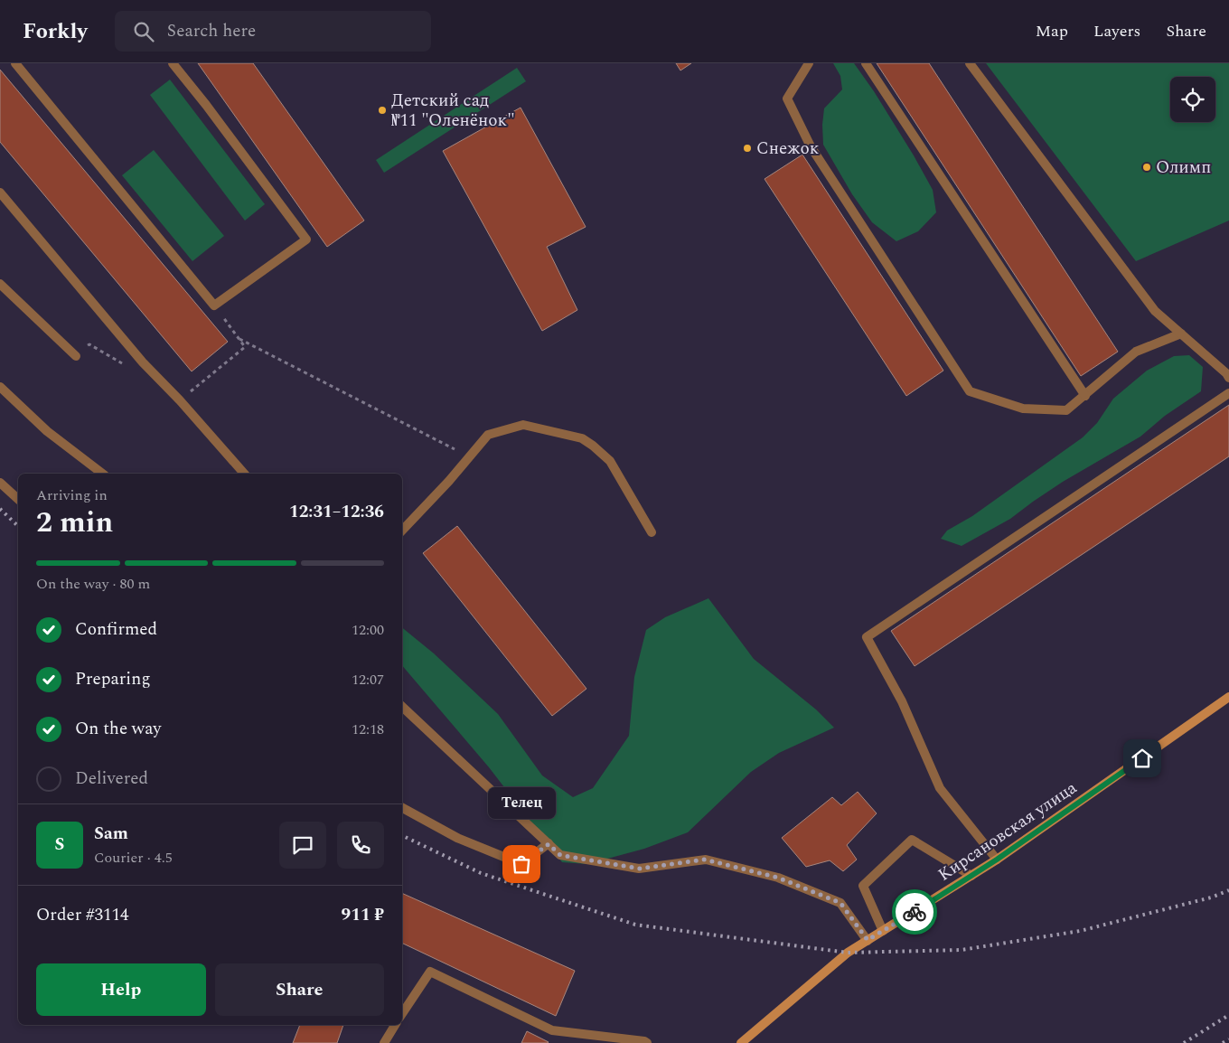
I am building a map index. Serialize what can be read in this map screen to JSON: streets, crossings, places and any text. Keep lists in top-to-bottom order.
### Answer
{
  "streets": {
    "main road": ["Кирсановская улица"]
  },
  "places": [
    "Детский сад №11 \"Оленёнок\"",
    "Снежок",
    "Олимп",
    "Телец"
  ],
  "page": {
    "header": "Forkly",
    "search": "Search here",
    "nav": ["Map", "Layers", "Share"],
    "heading": ["2 min", "Arriving in", "12:31–12:36"],
    "panel": [
      "Sam",
      "Courier · 4.5",
      "Order #3114",
      "911 ₽"
    ],
    "bar": "On the way · 80 m",
    "list": [
      ["Confirmed", "12:00"],
      ["Preparing", "12:07"],
      ["On the way", "12:18"],
      "Delivered"
    ],
    "bubble": "Телец",
    "round": "S",
    "buttons": ["Help", "Share"]
  }
}
